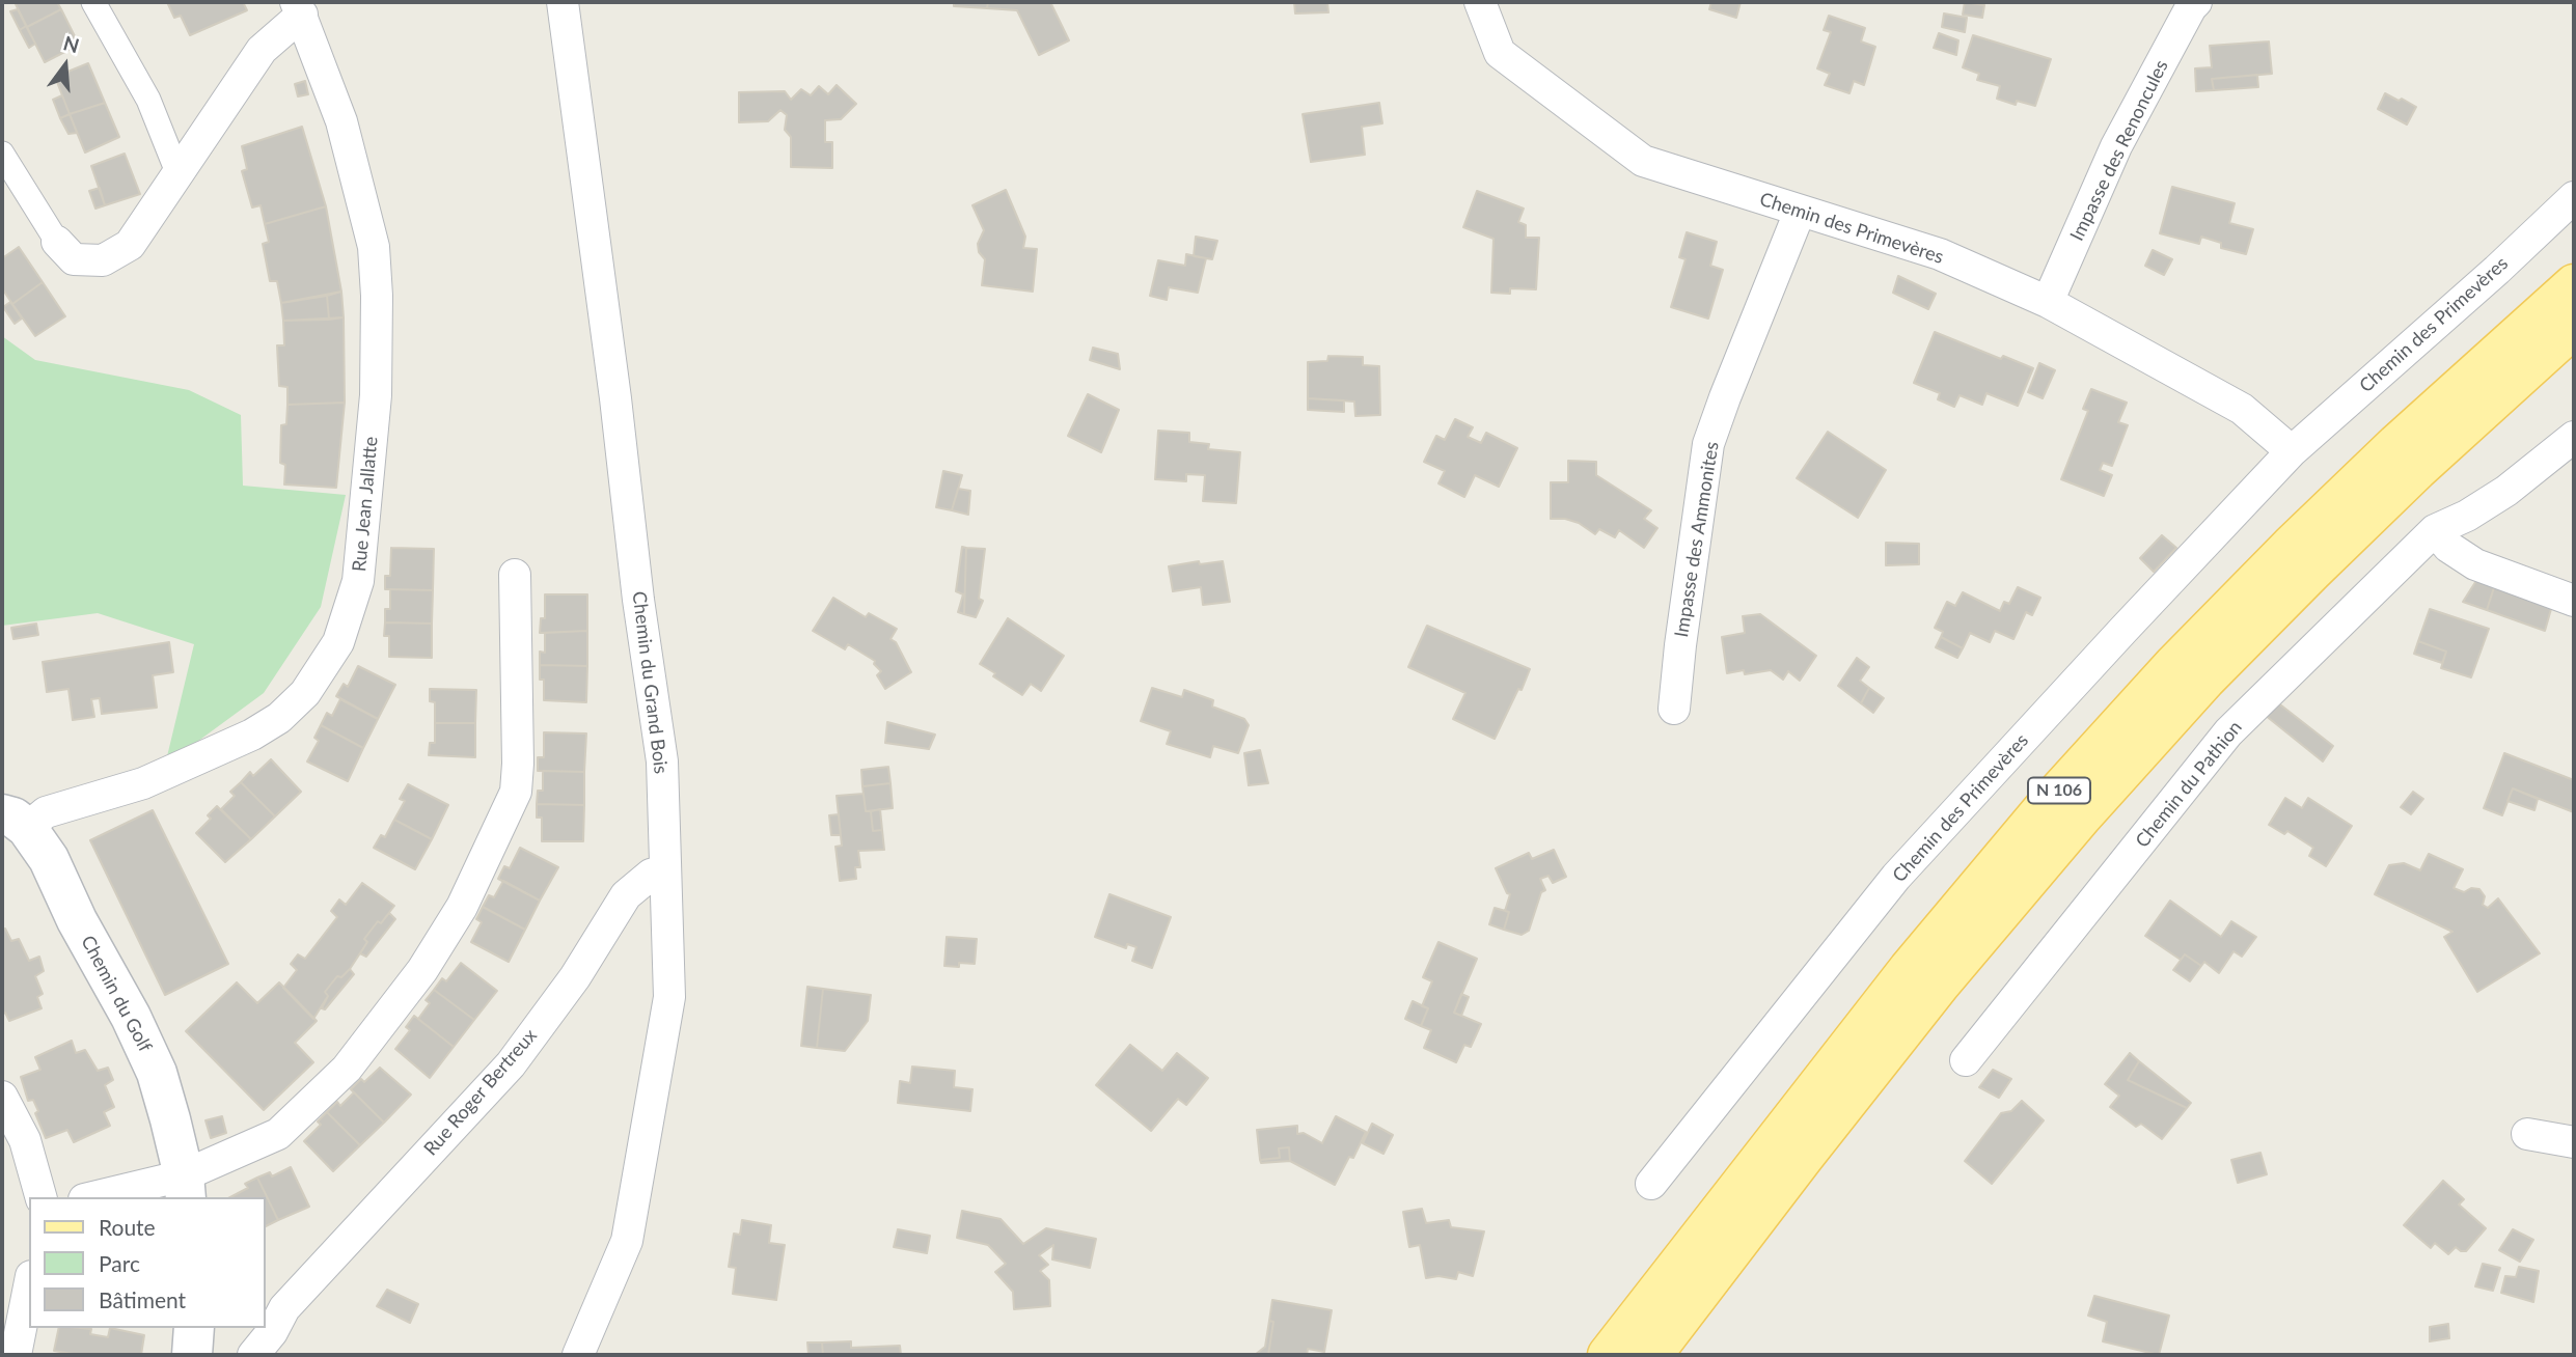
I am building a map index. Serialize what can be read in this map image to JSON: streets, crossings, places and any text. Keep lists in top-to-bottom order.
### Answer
{
  "streets": {
    "main road": ["N 106"],
    "street": [
      "Impasse des Renoncules",
      "Chemin des Primevères",
      "Rue Jean Jallatte",
      "Impasse des Ammonites",
      "Chemin du Grand Bois",
      "Chemin du Pathion",
      "Chemin du Golf",
      "Rue Roger Bertreux"
    ]
  },
  "crossings": [
    ["Impasse des Renoncules", "Chemin des Primevères"],
    ["Chemin des Primevères", "Impasse des Ammonites"],
    ["Rue Jean Jallatte", "Chemin du Golf"],
    ["Chemin du Grand Bois", "Rue Roger Bertreux"]
  ],
  "legend": ["Route", "Parc", "Bâtiment"],
  "north": "top"
}
